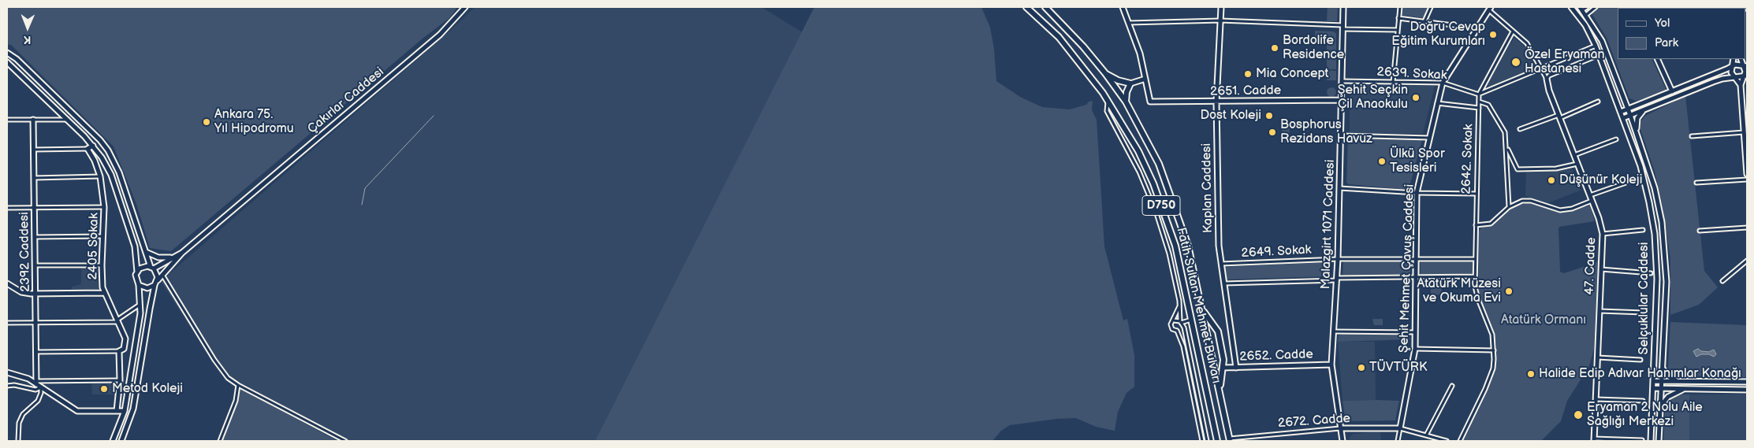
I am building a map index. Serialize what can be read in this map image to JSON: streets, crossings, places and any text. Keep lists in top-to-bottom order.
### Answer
{
  "streets": {
    "highway": ["D750", "Fatih Sultan Mehmet Bulvarı"],
    "street": [
      "2639. Sokak",
      "2651. Cadde",
      "Çakırlar Caddesi",
      "2642. Sokak",
      "Kaplan Caddesi",
      "Malazgirt 1071 Caddesi",
      "2405 Sokak",
      "2392 Caddesi",
      "2649. Sokak",
      "47. Cadde",
      "Şehit Mehmet Çavuş Caddesi",
      "Selçuklular Caddesi",
      "2652. Cadde",
      "2672. Cadde"
    ]
  },
  "crossings": [
    ["2639. Sokak", "2642. Sokak"],
    ["2639. Sokak", "Malazgirt 1071 Caddesi"],
    ["2639. Sokak", "Şehit Mehmet Çavuş Caddesi"],
    ["2651. Cadde", "Kaplan Caddesi"],
    ["2651. Cadde", "Malazgirt 1071 Caddesi"],
    ["2642. Sokak", "2649. Sokak"],
    ["Kaplan Caddesi", "2649. Sokak"],
    ["Kaplan Caddesi", "2652. Cadde"],
    ["Malazgirt 1071 Caddesi", "2649. Sokak"],
    ["Malazgirt 1071 Caddesi", "2652. Cadde"],
    ["Malazgirt 1071 Caddesi", "2672. Cadde"],
    ["2649. Sokak", "Şehit Mehmet Çavuş Caddesi"],
    ["Şehit Mehmet Çavuş Caddesi", "2672. Cadde"],
    ["Fatih Sultan Mehmet Bulvarı", "2672. Cadde"]
  ],
  "parks": ["Atatürk Ormanı"],
  "places": [
    "Doğru Cevap Eğitim Kurumları",
    "Bordolife Residence",
    "Özel Eryaman Hastanesi",
    "Mia Concept",
    "Şehit Seçkin Çil Anaokulu",
    "Dost Koleji",
    "Ankara 75. Yıl Hipodromu",
    "Bosphorus Rezidans Havuz",
    "Ülkü Spor Tesisleri",
    "Düşünür Koleji",
    "Atatürk Müzesi ve Okuma Evi",
    "TÜVTÜRK",
    "Halide Edip Adıvar Hanımlar Konağı",
    "Metod Koleji",
    "Eryaman 2 Nolu Aile Sağlığı Merkezi"
  ],
  "legend": ["Yol", "Park"],
  "north": "bottom"
}
